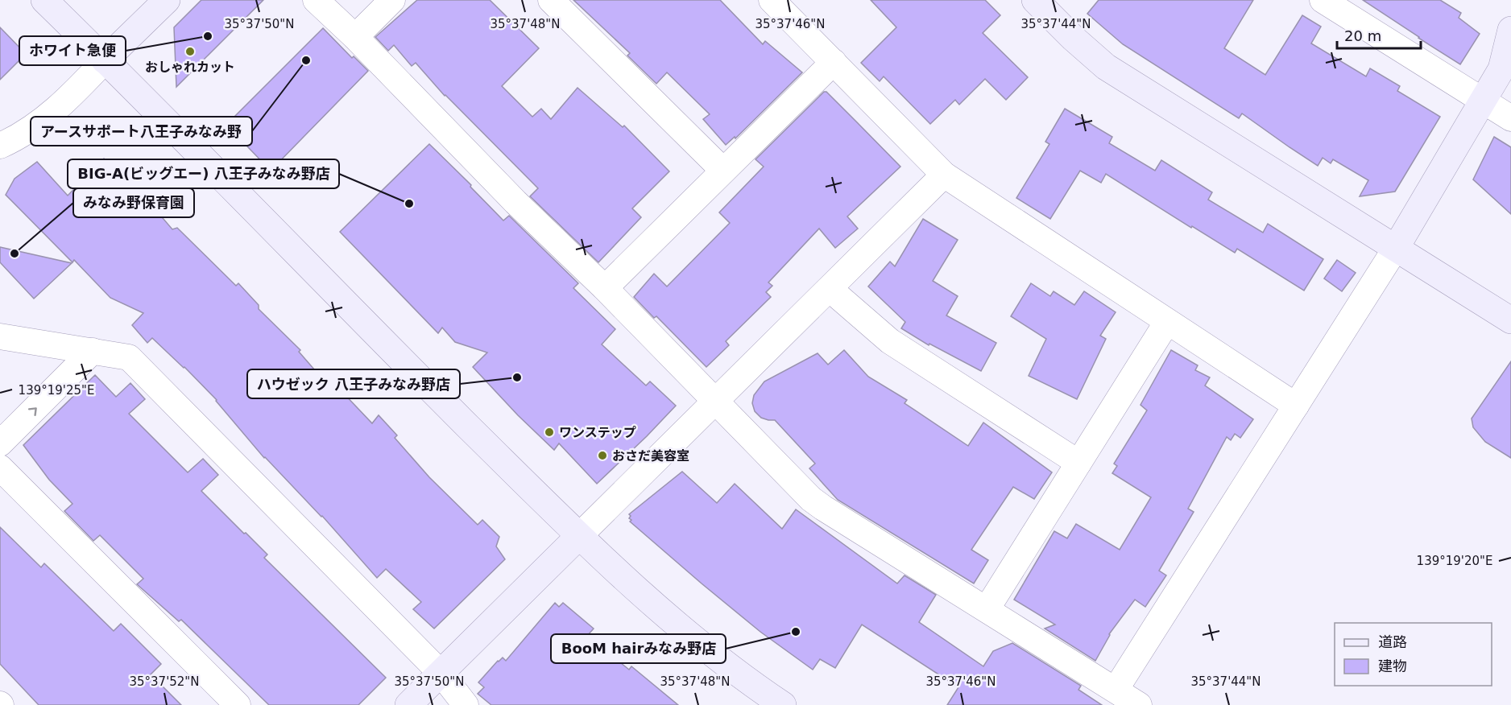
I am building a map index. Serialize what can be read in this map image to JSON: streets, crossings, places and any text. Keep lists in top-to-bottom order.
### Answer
{
  "places": [
    "ホワイト急便",
    "おしゃれカット",
    "アースサポート八王子みなみ野",
    "BIG-A(ビッグエー) 八王子みなみ野店",
    "みなみ野保育園",
    "ハウゼック 八王子みなみ野店",
    "ワンステップ",
    "おさだ美容室",
    "BooM hairみなみ野店"
  ],
  "legend": ["道路", "建物"],
  "scale_bar": "20 m",
  "coordinates": [
    "35°37'50\"N",
    "35°37'48\"N",
    "35°37'46\"N",
    "35°37'44\"N",
    "139°19'25\"E",
    "139°19'20\"E",
    "35°37'52\"N"
  ]
}
